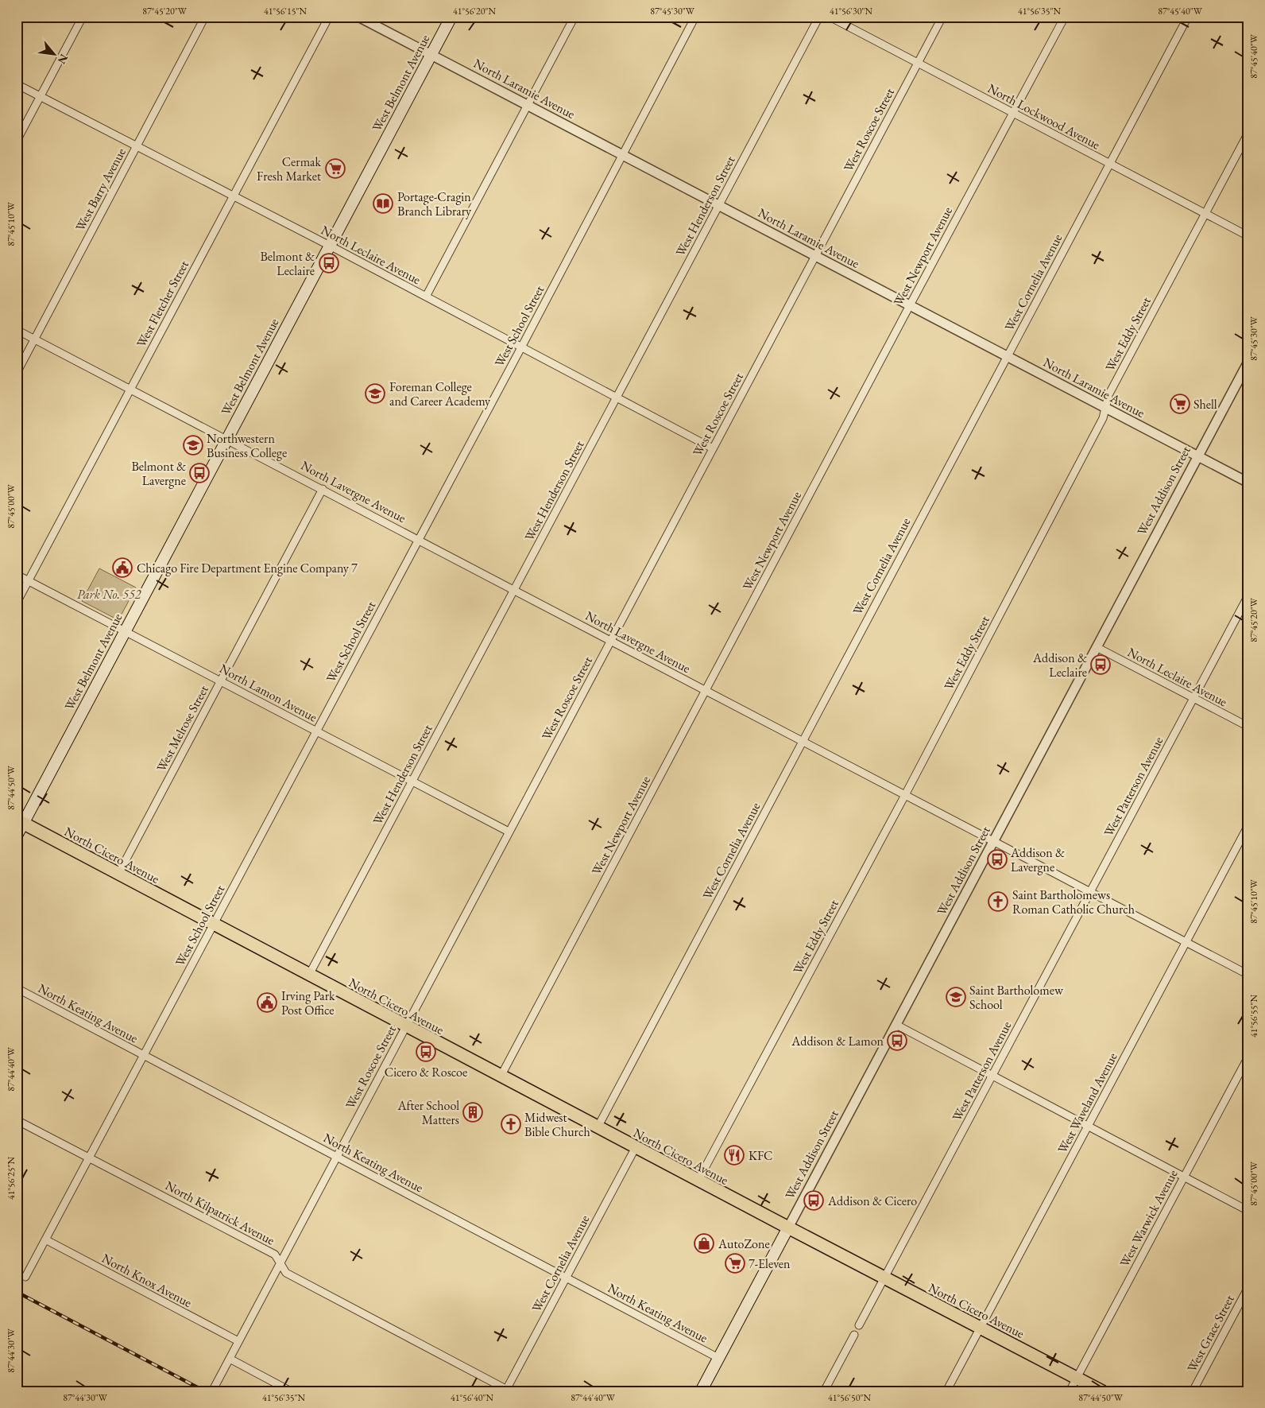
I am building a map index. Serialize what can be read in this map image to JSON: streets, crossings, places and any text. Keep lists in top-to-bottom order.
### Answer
{
  "streets": {
    "main road": ["West Belmont Avenue", "West Addison Street", "North Cicero Avenue"],
    "street": [
      "North Laramie Avenue",
      "North Lockwood Avenue",
      "West Roscoe Street",
      "West Barry Avenue",
      "West Henderson Street",
      "North Leclaire Avenue",
      "West Newport Avenue",
      "West Cornelia Avenue",
      "West Fletcher Street",
      "West School Street",
      "West Eddy Street",
      "North Lavergne Avenue",
      "North Lamon Avenue",
      "West Melrose Street",
      "West Patterson Avenue",
      "North Keating Avenue",
      "West Waveland Avenue",
      "North Kilpatrick Avenue",
      "West Warwick Avenue",
      "North Knox Avenue",
      "West Grace Street"
    ]
  },
  "crossings": [
    ["West Belmont Avenue", "North Laramie Avenue"],
    ["West Belmont Avenue", "North Leclaire Avenue"],
    ["West Belmont Avenue", "North Lavergne Avenue"],
    ["West Belmont Avenue", "North Lamon Avenue"],
    ["West Belmont Avenue", "North Cicero Avenue"],
    ["North Laramie Avenue", "West Roscoe Street"],
    ["North Laramie Avenue", "West Henderson Street"],
    ["North Laramie Avenue", "West Newport Avenue"],
    ["North Laramie Avenue", "West Cornelia Avenue"],
    ["North Laramie Avenue", "West School Street"],
    ["North Laramie Avenue", "West Eddy Street"],
    ["North Laramie Avenue", "West Addison Street"],
    ["North Lockwood Avenue", "West Roscoe Street"],
    ["North Lockwood Avenue", "West Newport Avenue"],
    ["North Lockwood Avenue", "West Cornelia Avenue"],
    ["North Lockwood Avenue", "West Eddy Street"],
    ["West Roscoe Street", "North Leclaire Avenue"],
    ["West Roscoe Street", "North Lavergne Avenue"],
    ["West Roscoe Street", "North Lamon Avenue"],
    ["West Roscoe Street", "North Cicero Avenue"],
    ["West Roscoe Street", "North Keating Avenue"],
    ["West Roscoe Street", "North Kilpatrick Avenue"],
    ["West Roscoe Street", "North Knox Avenue"],
    ["West Barry Avenue", "North Leclaire Avenue"],
    ["West Barry Avenue", "North Lavergne Avenue"],
    ["West Henderson Street", "North Leclaire Avenue"],
    ["West Henderson Street", "North Lavergne Avenue"],
    ["West Henderson Street", "North Lamon Avenue"],
    ["West Henderson Street", "North Cicero Avenue"],
    ["North Leclaire Avenue", "West Fletcher Street"],
    ["North Leclaire Avenue", "West School Street"],
    ["North Leclaire Avenue", "West Addison Street"],
    ["North Leclaire Avenue", "West Patterson Avenue"],
    ["West Newport Avenue", "North Lavergne Avenue"],
    ["West Newport Avenue", "North Cicero Avenue"],
    ["West Cornelia Avenue", "North Lavergne Avenue"],
    ["West Cornelia Avenue", "North Cicero Avenue"],
    ["West Cornelia Avenue", "North Keating Avenue"],
    ["West Cornelia Avenue", "North Kilpatrick Avenue"],
    ["West Fletcher Street", "North Lavergne Avenue"],
    ["West Fletcher Street", "North Lamon Avenue"],
    ["West School Street", "North Lavergne Avenue"],
    ["West School Street", "North Lamon Avenue"],
    ["West School Street", "North Cicero Avenue"],
    ["West School Street", "North Keating Avenue"],
    ["West School Street", "North Kilpatrick Avenue"],
    ["West School Street", "North Knox Avenue"],
    ["West Eddy Street", "North Lavergne Avenue"],
    ["West Eddy Street", "North Cicero Avenue"],
    ["West Addison Street", "North Lavergne Avenue"],
    ["West Addison Street", "North Cicero Avenue"],
    ["West Addison Street", "North Keating Avenue"],
    ["North Lavergne Avenue", "West Melrose Street"],
    ["North Lavergne Avenue", "West Patterson Avenue"],
    ["North Lavergne Avenue", "West Waveland Avenue"],
    ["North Lamon Avenue", "West Melrose Street"],
    ["West Melrose Street", "North Cicero Avenue"],
    ["West Patterson Avenue", "North Cicero Avenue"],
    ["North Cicero Avenue", "West Waveland Avenue"],
    ["North Cicero Avenue", "West Warwick Avenue"]
  ],
  "parks": ["Park No. 552"],
  "places": {
    "supermarket": ["Cermak Fresh Market", "Shell", "7-Eleven"],
    "library": ["Portage-Cragin Branch Library"],
    "bus stop": [
      "Belmont & Leclaire",
      "Belmont & Lavergne",
      "Addison & Leclaire",
      "Addison & Lavergne",
      "Addison & Lamon",
      "Cicero & Roscoe",
      "Addison & Cicero"
    ],
    "school or university": ["Foreman College and Career Academy", "Northwestern Business College", "Saint Bartholomew School"],
    "public building": ["Chicago Fire Department Engine Company 7", "Irving Park Post Office"],
    "church": ["Saint Bartholomews Roman Catholic Church", "Midwest Bible Church"],
    "building": ["After School Matters"],
    "restaurant": ["KFC"],
    "shop": ["AutoZone"]
  },
  "north": "bottom right",
  "coordinates": [
    "87°45'20\"W",
    "41°56'15\"N",
    "41°56'20\"N",
    "87°45'30\"W",
    "41°56'30\"N",
    "41°56'35\"N",
    "87°45'40\"W",
    "87°45'10\"W",
    "87°45'00\"W",
    "87°44'50\"W",
    "41°56'55\"N",
    "87°44'40\"W",
    "41°56'25\"N",
    "87°44'30\"W",
    "41°56'40\"N",
    "41°56'50\"N"
  ]
}
